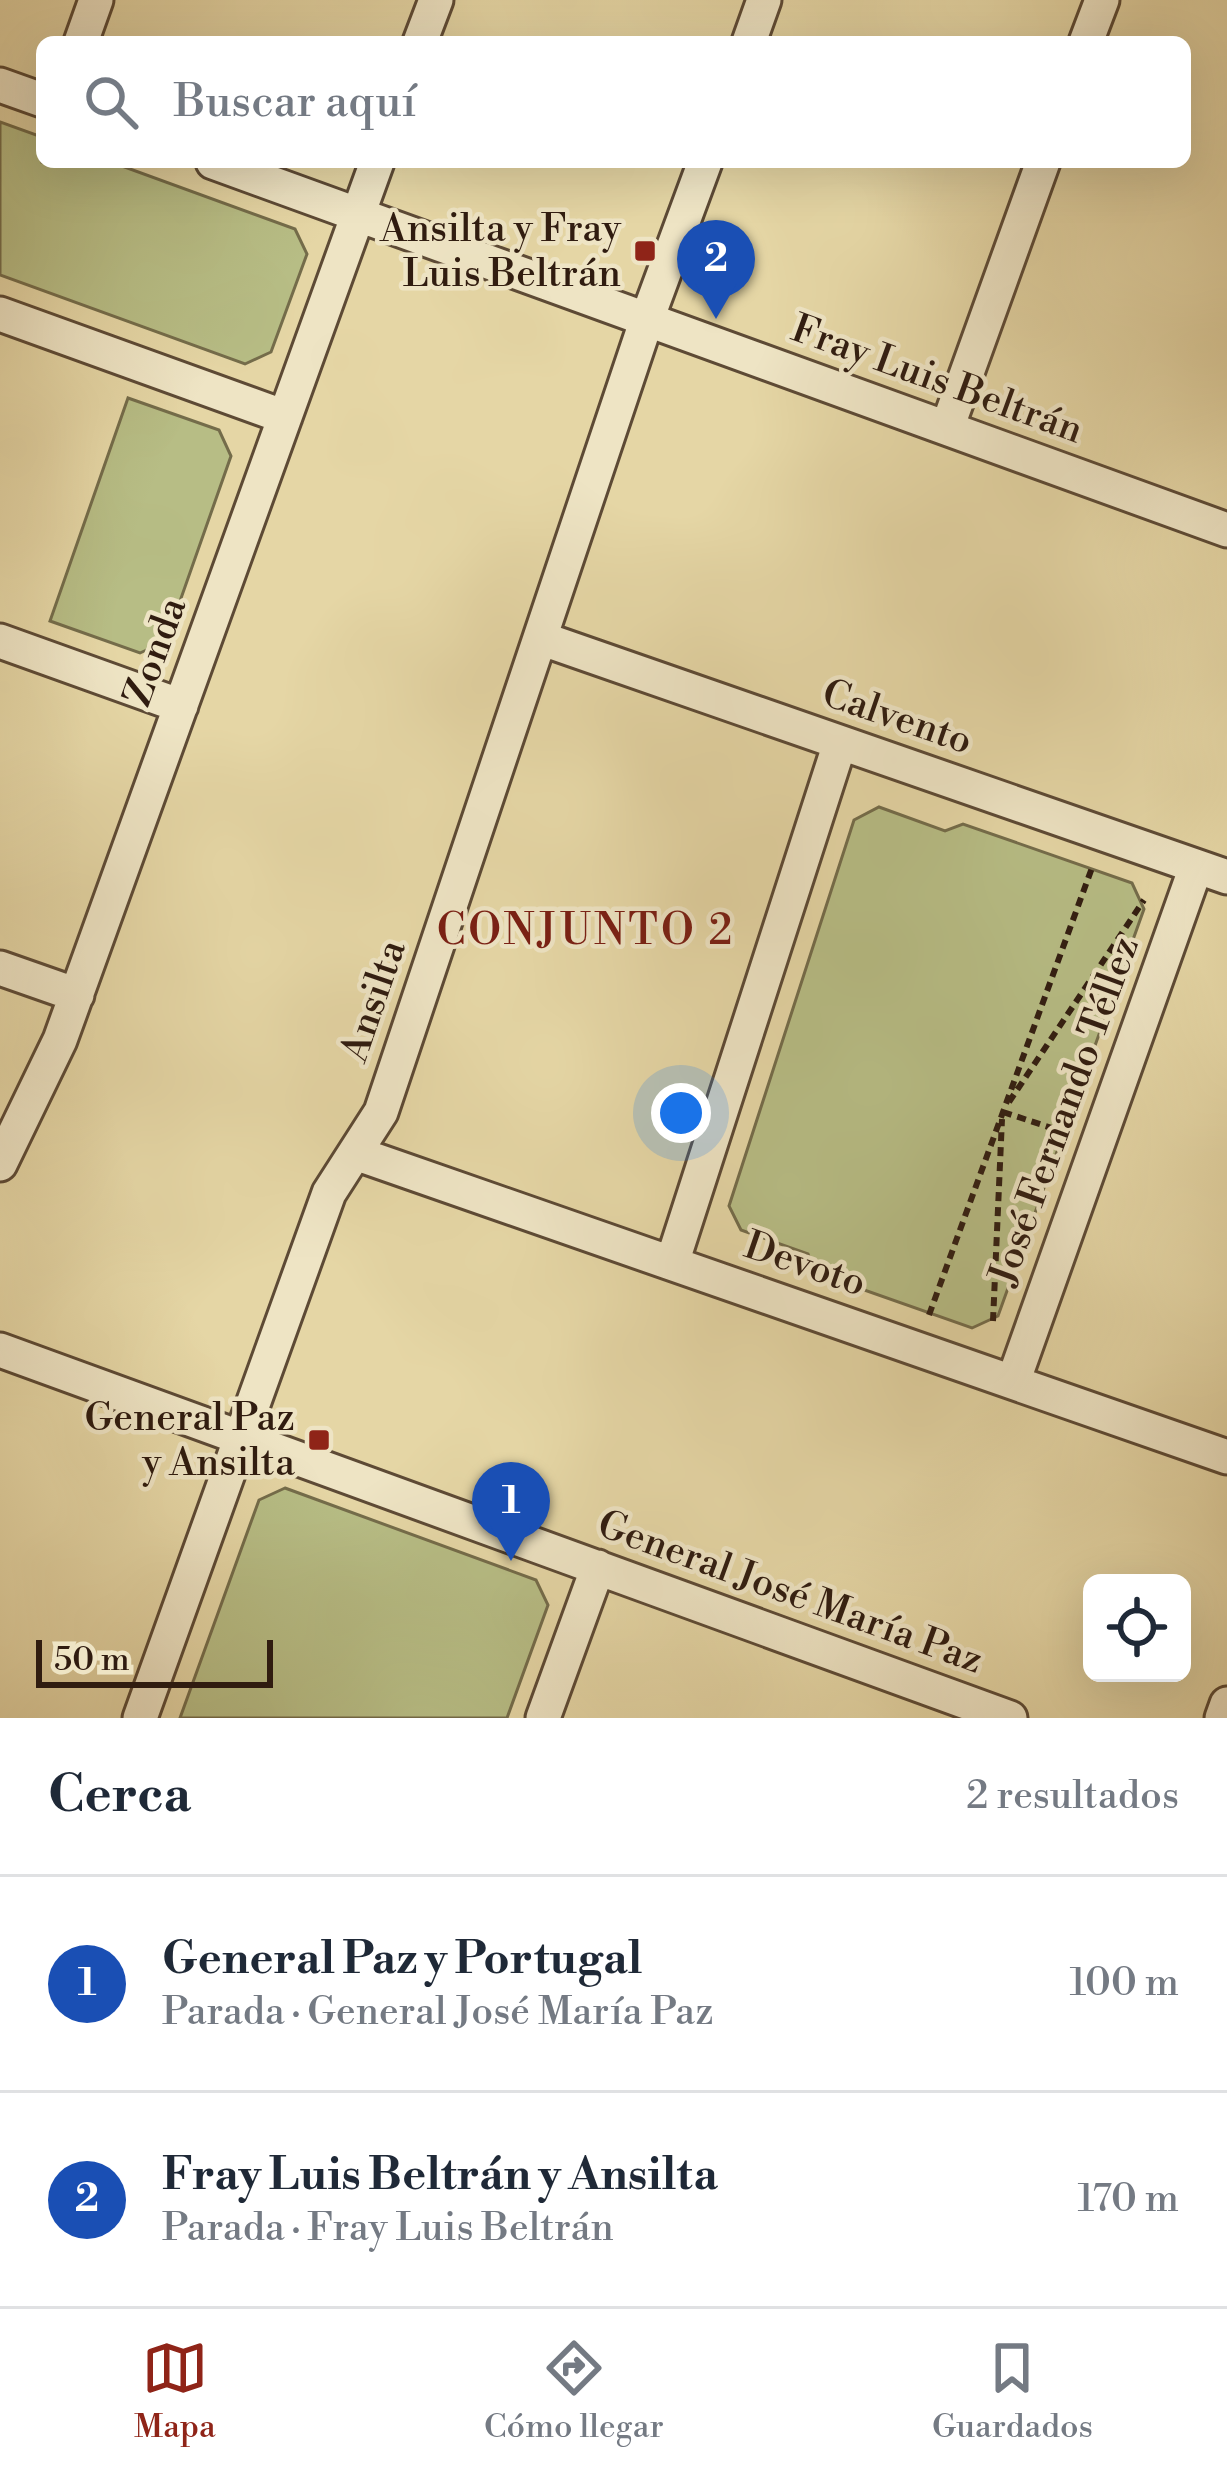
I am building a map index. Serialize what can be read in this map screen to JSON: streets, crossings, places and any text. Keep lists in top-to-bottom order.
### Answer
{
  "streets": {
    "street": [
      "Fray Luis Beltrán",
      "Zonda",
      "Calvento",
      "Ansilta",
      "José Fernando Téllez",
      "Devoto",
      "General José María Paz"
    ]
  },
  "crossings": [
    ["Fray Luis Beltrán", "Zonda"],
    ["Fray Luis Beltrán", "Ansilta"],
    ["Calvento", "Ansilta"],
    ["Calvento", "José Fernando Téllez"],
    ["Ansilta", "Devoto"],
    ["Ansilta", "General José María Paz"],
    ["José Fernando Téllez", "Devoto"]
  ],
  "districts": ["CONJUNTO 2"],
  "places": {
    "transit": ["Ansilta y Fray Luis Beltrán", "General Paz y Ansilta"]
  },
  "scale_bar": "50 m",
  "page": {
    "search": "Buscar aquí",
    "pins": ["2", "1"],
    "scale": "50 m",
    "heading": ["Cerca", "2 resultados"],
    "list": [
      {
        "mark": "1",
        "name": "General Paz y Portugal",
        "note": "Parada · General José María Paz",
        "value": "100 m"
      },
      {
        "mark": "2",
        "name": "Fray Luis Beltrán y Ansilta",
        "note": "Parada · Fray Luis Beltrán",
        "value": "170 m"
      }
    ],
    "nav": ["Mapa", "Cómo llegar", "Guardados"]
  }
}
